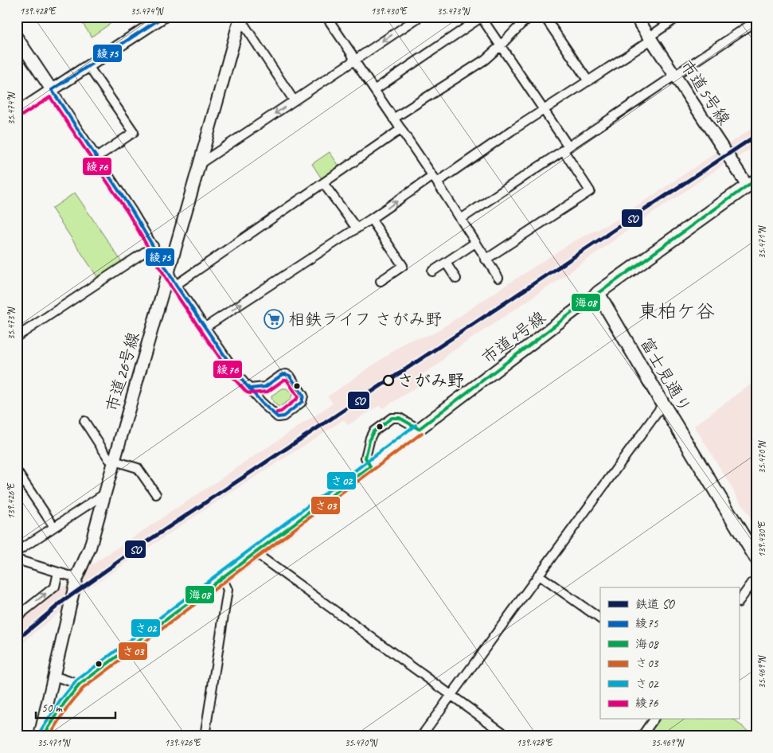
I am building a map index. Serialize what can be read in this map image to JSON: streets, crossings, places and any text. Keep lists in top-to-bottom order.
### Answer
{
  "streets": {
    "main road": ["富士見通り"],
    "street": ["市道5号線", "市道4号線", "市道26号線"]
  },
  "crossings": [
    ["市道4号線", "富士見通り"]
  ],
  "districts": ["東柏ケ谷"],
  "places": {
    "supermarket": ["相鉄ライフ さがみ野"],
    "other": ["さがみ野"]
  },
  "lines": [
    "transit line 綾75",
    "transit line 綾76",
    "rail line SO",
    "transit line 海08",
    "transit line さ02",
    "transit line さ03"
  ],
  "legend": [
    "鉄道 SO",
    "綾75",
    "海08",
    "さ03",
    "さ02",
    "綾76"
  ],
  "scale_bar": "50 m",
  "coordinates": [
    "139.428°E",
    "35.474°N",
    "139.430°E",
    "35.473°N",
    "35.471°N",
    "35.470°N",
    "139.426°E",
    "35.469°N"
  ]
}
